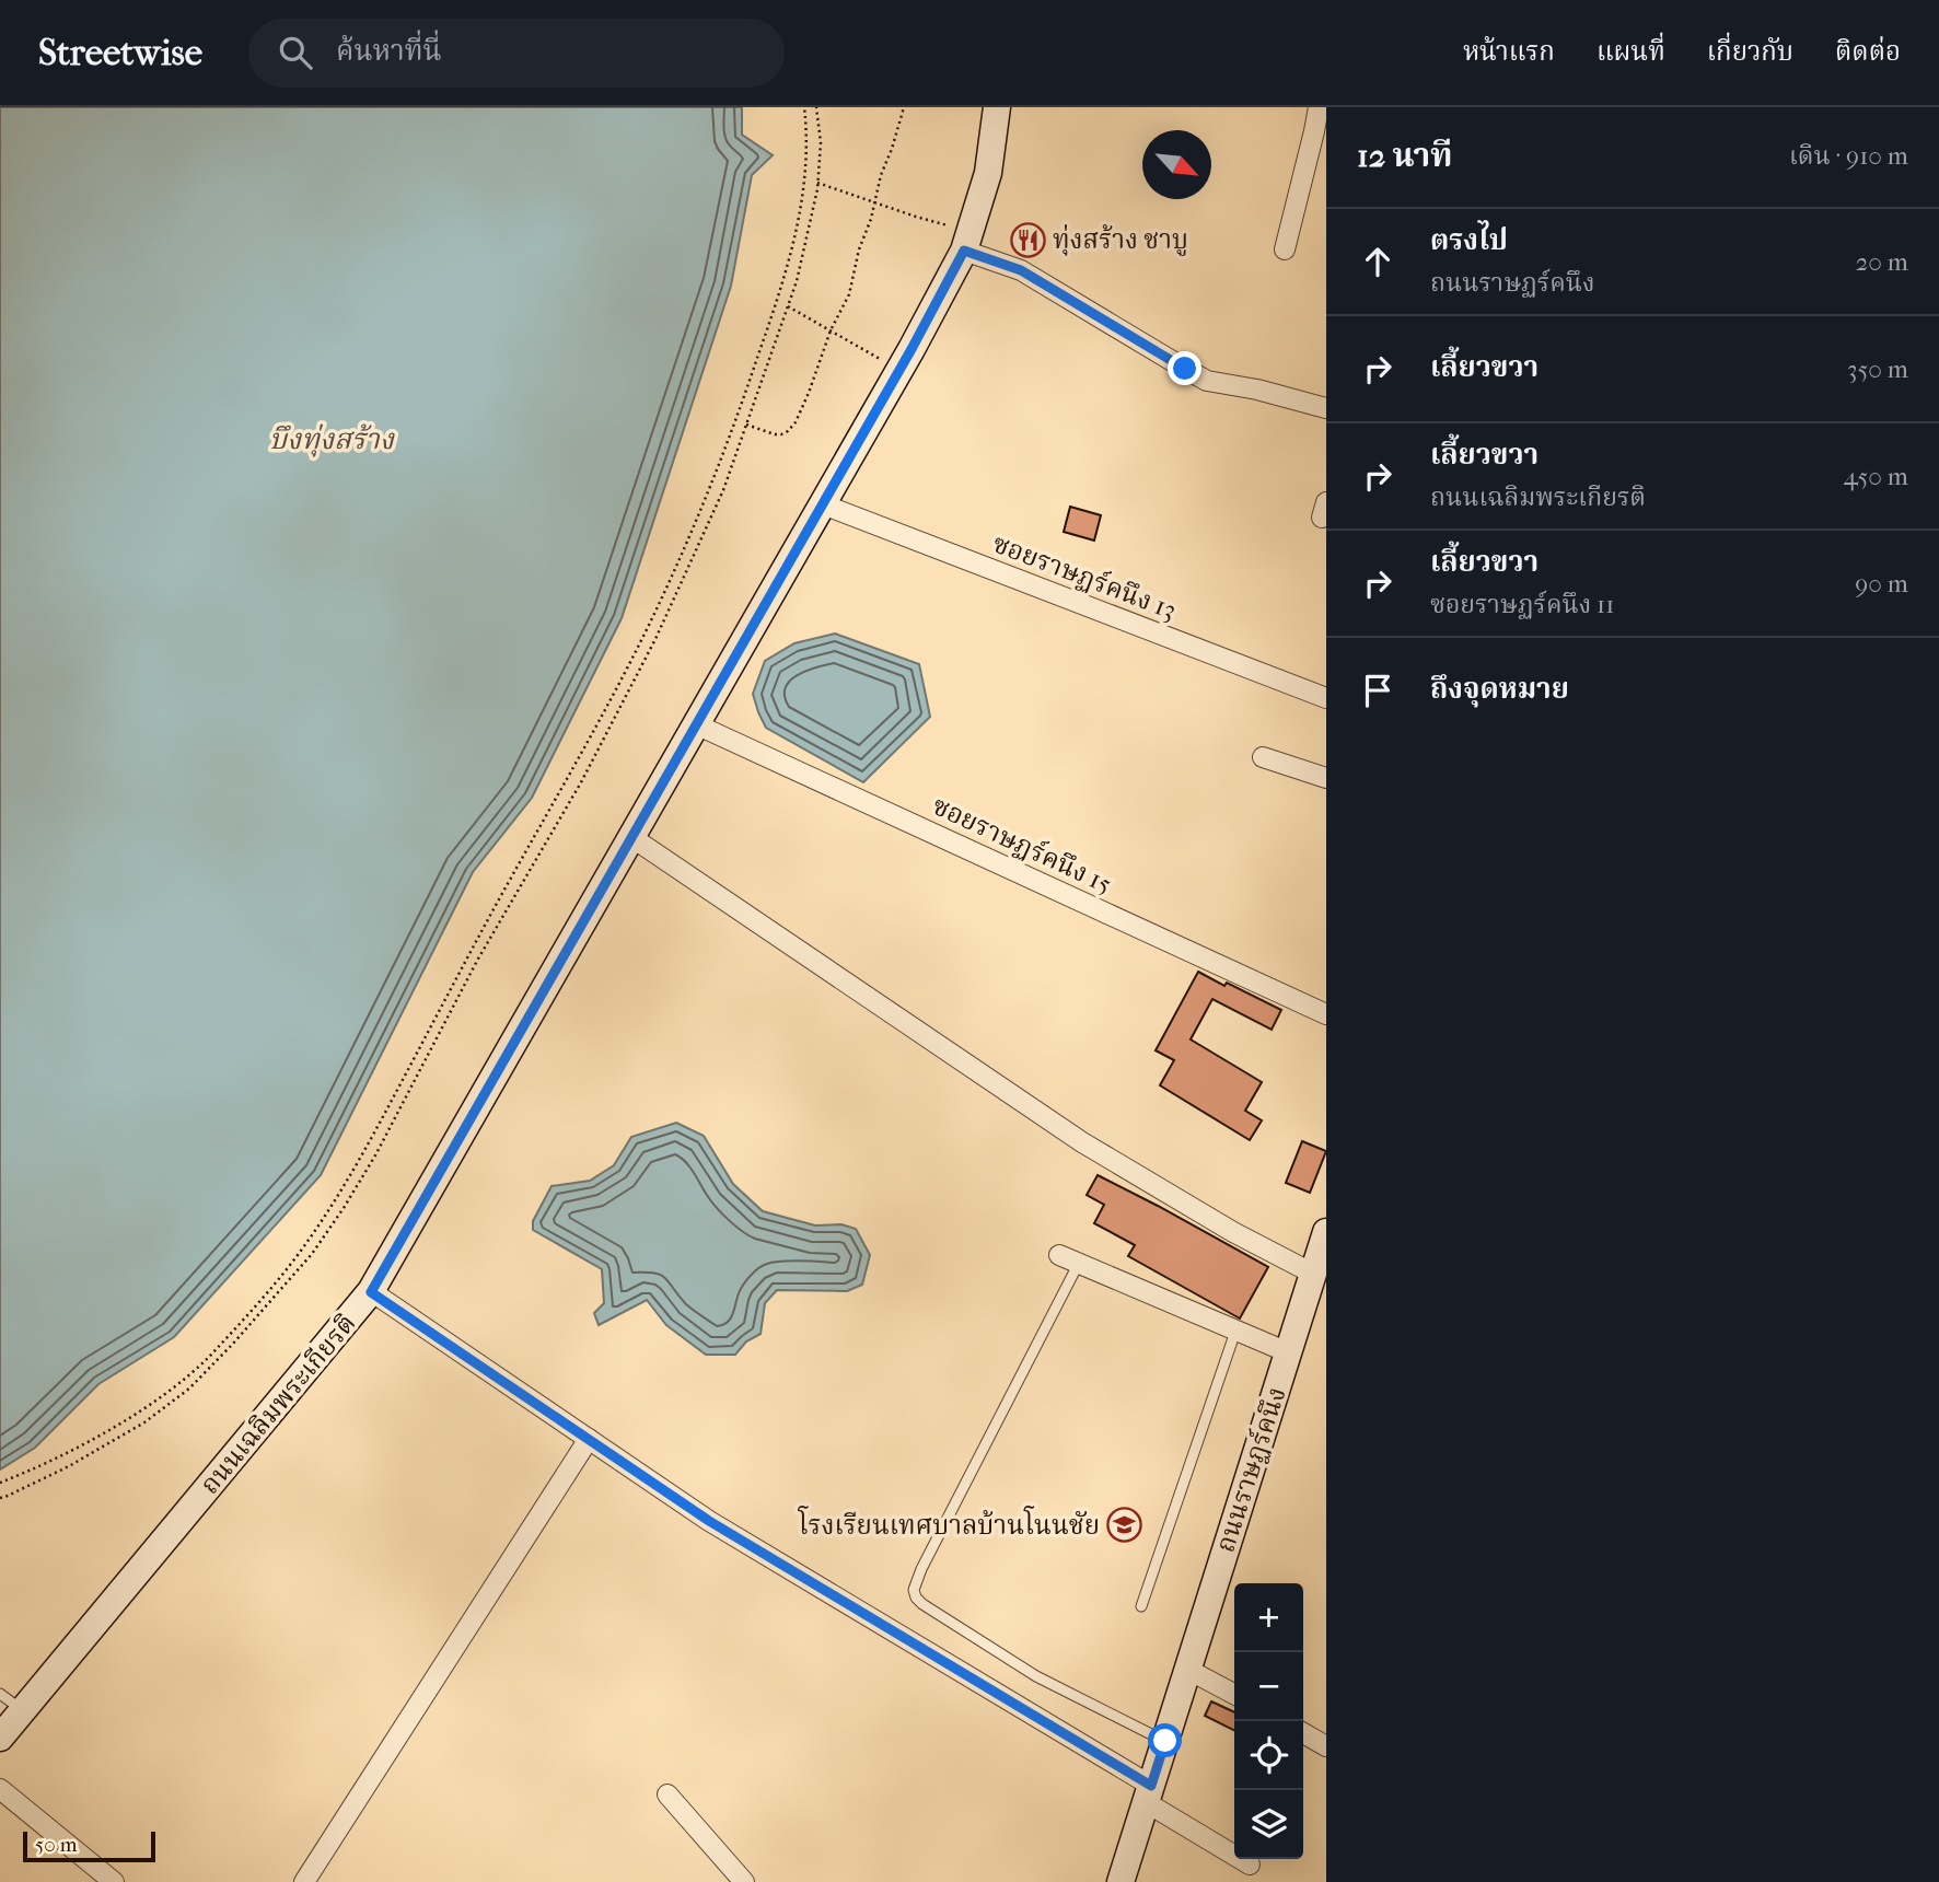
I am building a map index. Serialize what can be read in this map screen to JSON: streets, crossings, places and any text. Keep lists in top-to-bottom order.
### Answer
{
  "streets": {
    "street": [
      "ซอยราษฏร์คนึง 13",
      "ซอยราษฏร์คนึง 15",
      "ถนนเฉลิมพระเกียรติ",
      "ถนนราษฏร์คนึง"
    ]
  },
  "crossings": [
    ["ซอยราษฏร์คนึง 13", "ถนนเฉลิมพระเกียรติ"],
    ["ซอยราษฏร์คนึง 15", "ถนนเฉลิมพระเกียรติ"]
  ],
  "water": ["บึงทุ่งสร้าง"],
  "places": {
    "restaurant": ["ทุ่งสร้าง ชาบู"],
    "school or university": ["โรงเรียนเทศบาลบ้านโนนชัย"]
  },
  "scale_bar": "50 m",
  "north": "bottom right",
  "page": {
    "header": "Streetwise",
    "search": "ค้นหาที่นี่",
    "nav": [
      "หน้าแรก",
      "แผนที่",
      "เกี่ยวกับ",
      "ติดต่อ"
    ],
    "heading": ["12 นาที", "เดิน · 910 m"],
    "list": [
      ["ตรงไป", "ถนนราษฏร์คนึง", "20 m"],
      ["เลี้ยวขวา", "350 m"],
      ["เลี้ยวขวา", "ถนนเฉลิมพระเกียรติ", "450 m"],
      ["เลี้ยวขวา", "ซอยราษฏร์คนึง 11", "90 m"],
      "ถึงจุดหมาย"
    ],
    "map_buttons": ["+", "−"],
    "scale": "50 m"
  }
}
